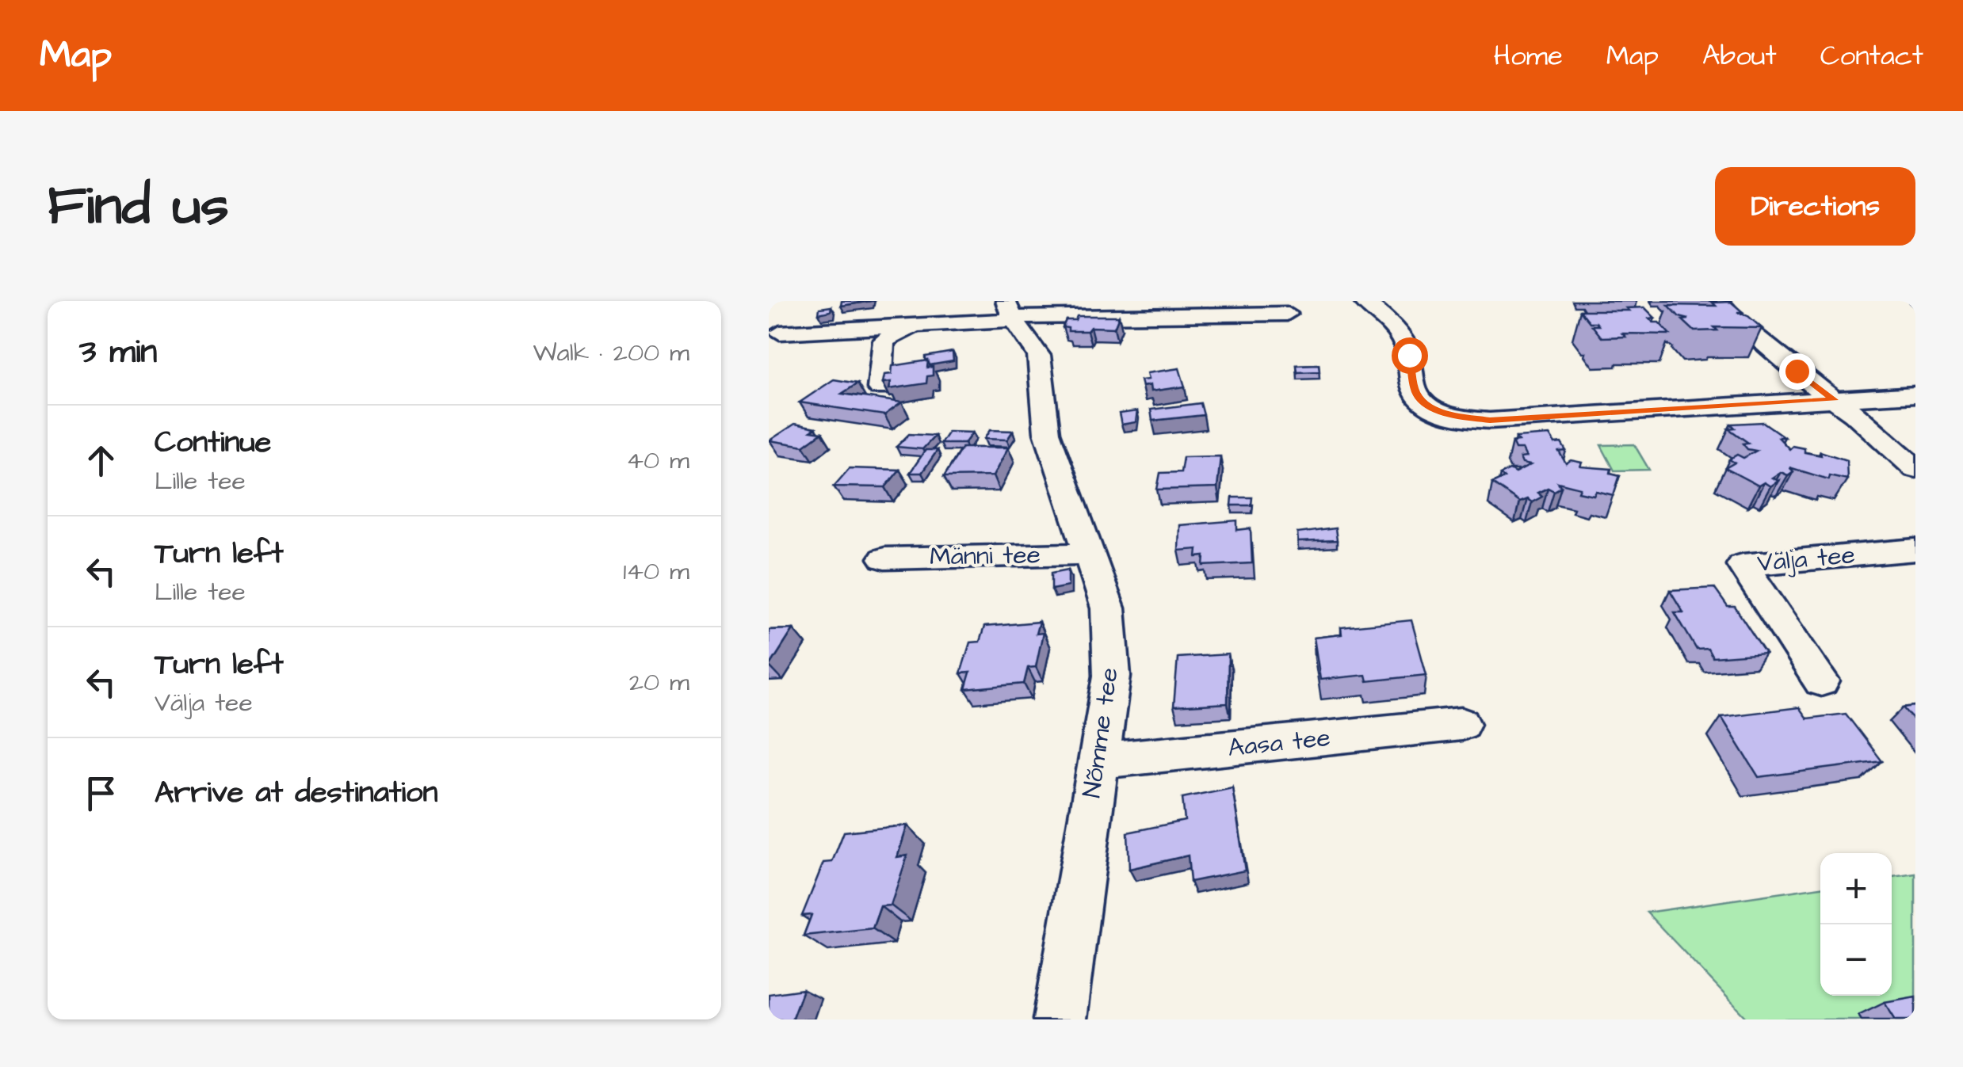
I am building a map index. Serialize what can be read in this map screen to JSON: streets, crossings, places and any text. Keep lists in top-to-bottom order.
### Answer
{
  "streets": {
    "street": [
      "Männi tee",
      "Välja tee",
      "Nõmme tee",
      "Aasa tee"
    ]
  },
  "crossings": [
    ["Männi tee", "Nõmme tee"],
    ["Nõmme tee", "Aasa tee"]
  ],
  "page": {
    "header": "Map",
    "nav": [
      "Home",
      "Map",
      "About",
      "Contact"
    ],
    "buttons": "Directions",
    "title": "Find us",
    "heading": ["3 min", "Walk · 200 m"],
    "list": [
      ["Continue", "Lille tee", "40 m"],
      ["Turn left", "Lille tee", "140 m"],
      ["Turn left", "Välja tee", "20 m"],
      "Arrive at destination"
    ],
    "map_buttons": ["+", "−"]
  }
}
